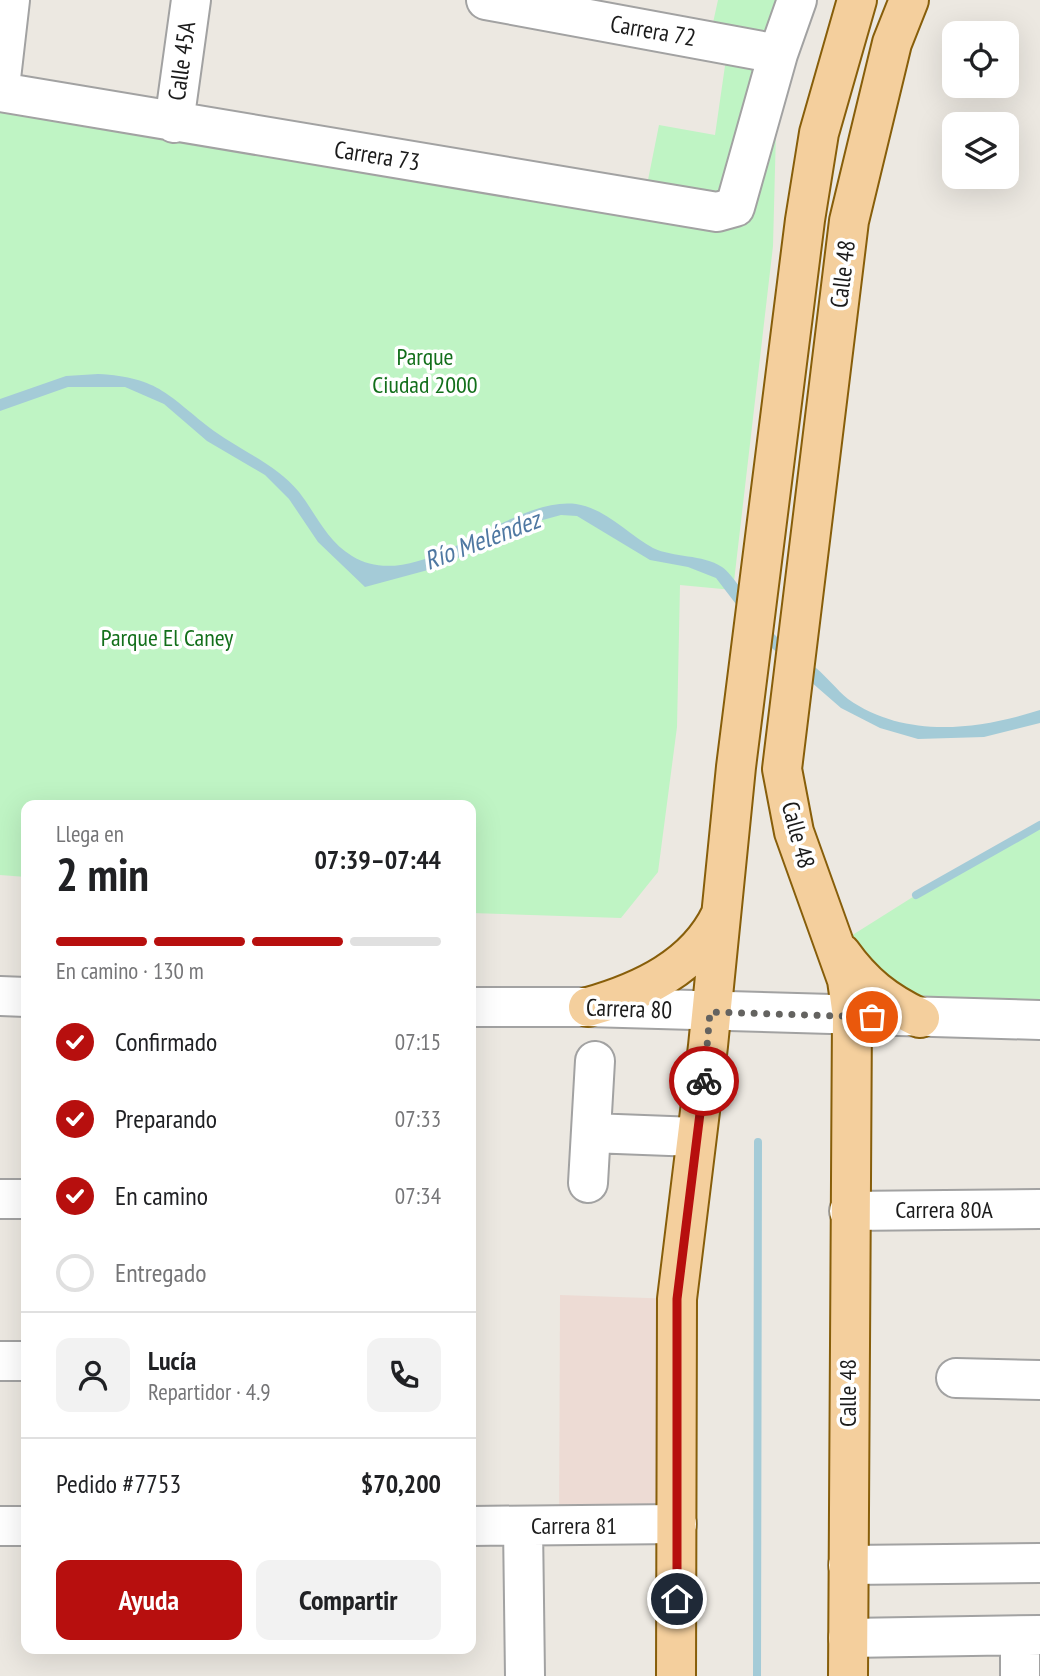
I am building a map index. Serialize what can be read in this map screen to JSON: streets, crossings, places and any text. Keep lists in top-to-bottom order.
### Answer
{
  "streets": {
    "main road": ["Calle 48"],
    "street": [
      "Carrera 72",
      "Calle 45A",
      "Carrera 73",
      "Carrera 80",
      "Carrera 80A",
      "Carrera 81"
    ]
  },
  "crossings": [
    ["Carrera 72", "Carrera 73"],
    ["Calle 45A", "Carrera 73"],
    ["Calle 48", "Carrera 80"],
    ["Calle 48", "Carrera 80A"],
    ["Calle 48", "Carrera 81"]
  ],
  "water": ["Río Meléndez"],
  "parks": ["Parque Ciudad 2000", "Parque El Caney"],
  "page": {
    "heading": ["2 min", "Llega en", "07:39–07:44"],
    "panel": [
      "Lucía",
      "Repartidor · 4.9",
      "Pedido #7753",
      "$70,200"
    ],
    "bar": "En camino · 130 m",
    "list": [
      ["Confirmado", "07:15"],
      ["Preparando", "07:33"],
      ["En camino", "07:34"],
      "Entregado"
    ],
    "buttons": ["Ayuda", "Compartir"]
  }
}
